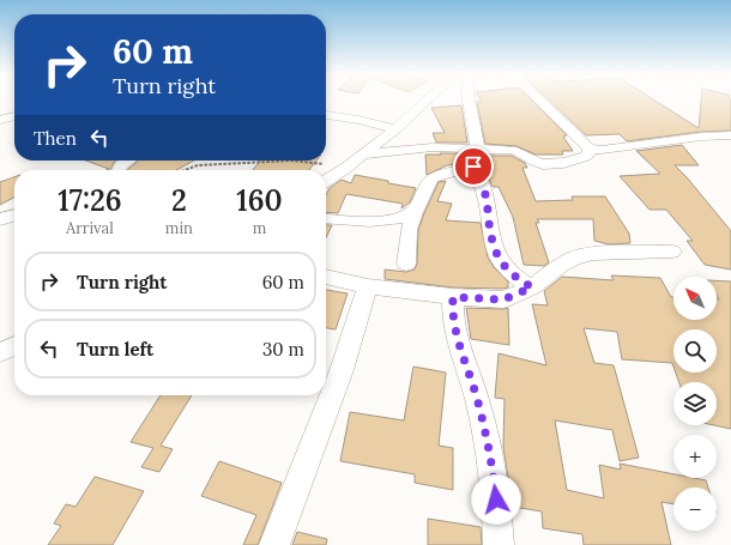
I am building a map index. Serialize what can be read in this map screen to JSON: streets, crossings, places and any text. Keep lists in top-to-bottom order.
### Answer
{
  "north": "top left",
  "page": {
    "turn": ["60 m", "Turn right"],
    "then": "Then",
    "eta": [
      "17:26",
      "Arrival",
      "2",
      "min",
      "160",
      "m"
    ],
    "list": [
      {
        "name": "Turn right",
        "value": "60 m"
      },
      {
        "name": "Turn left",
        "value": "30 m"
      }
    ],
    "map_buttons": ["+", "−"]
  }
}
